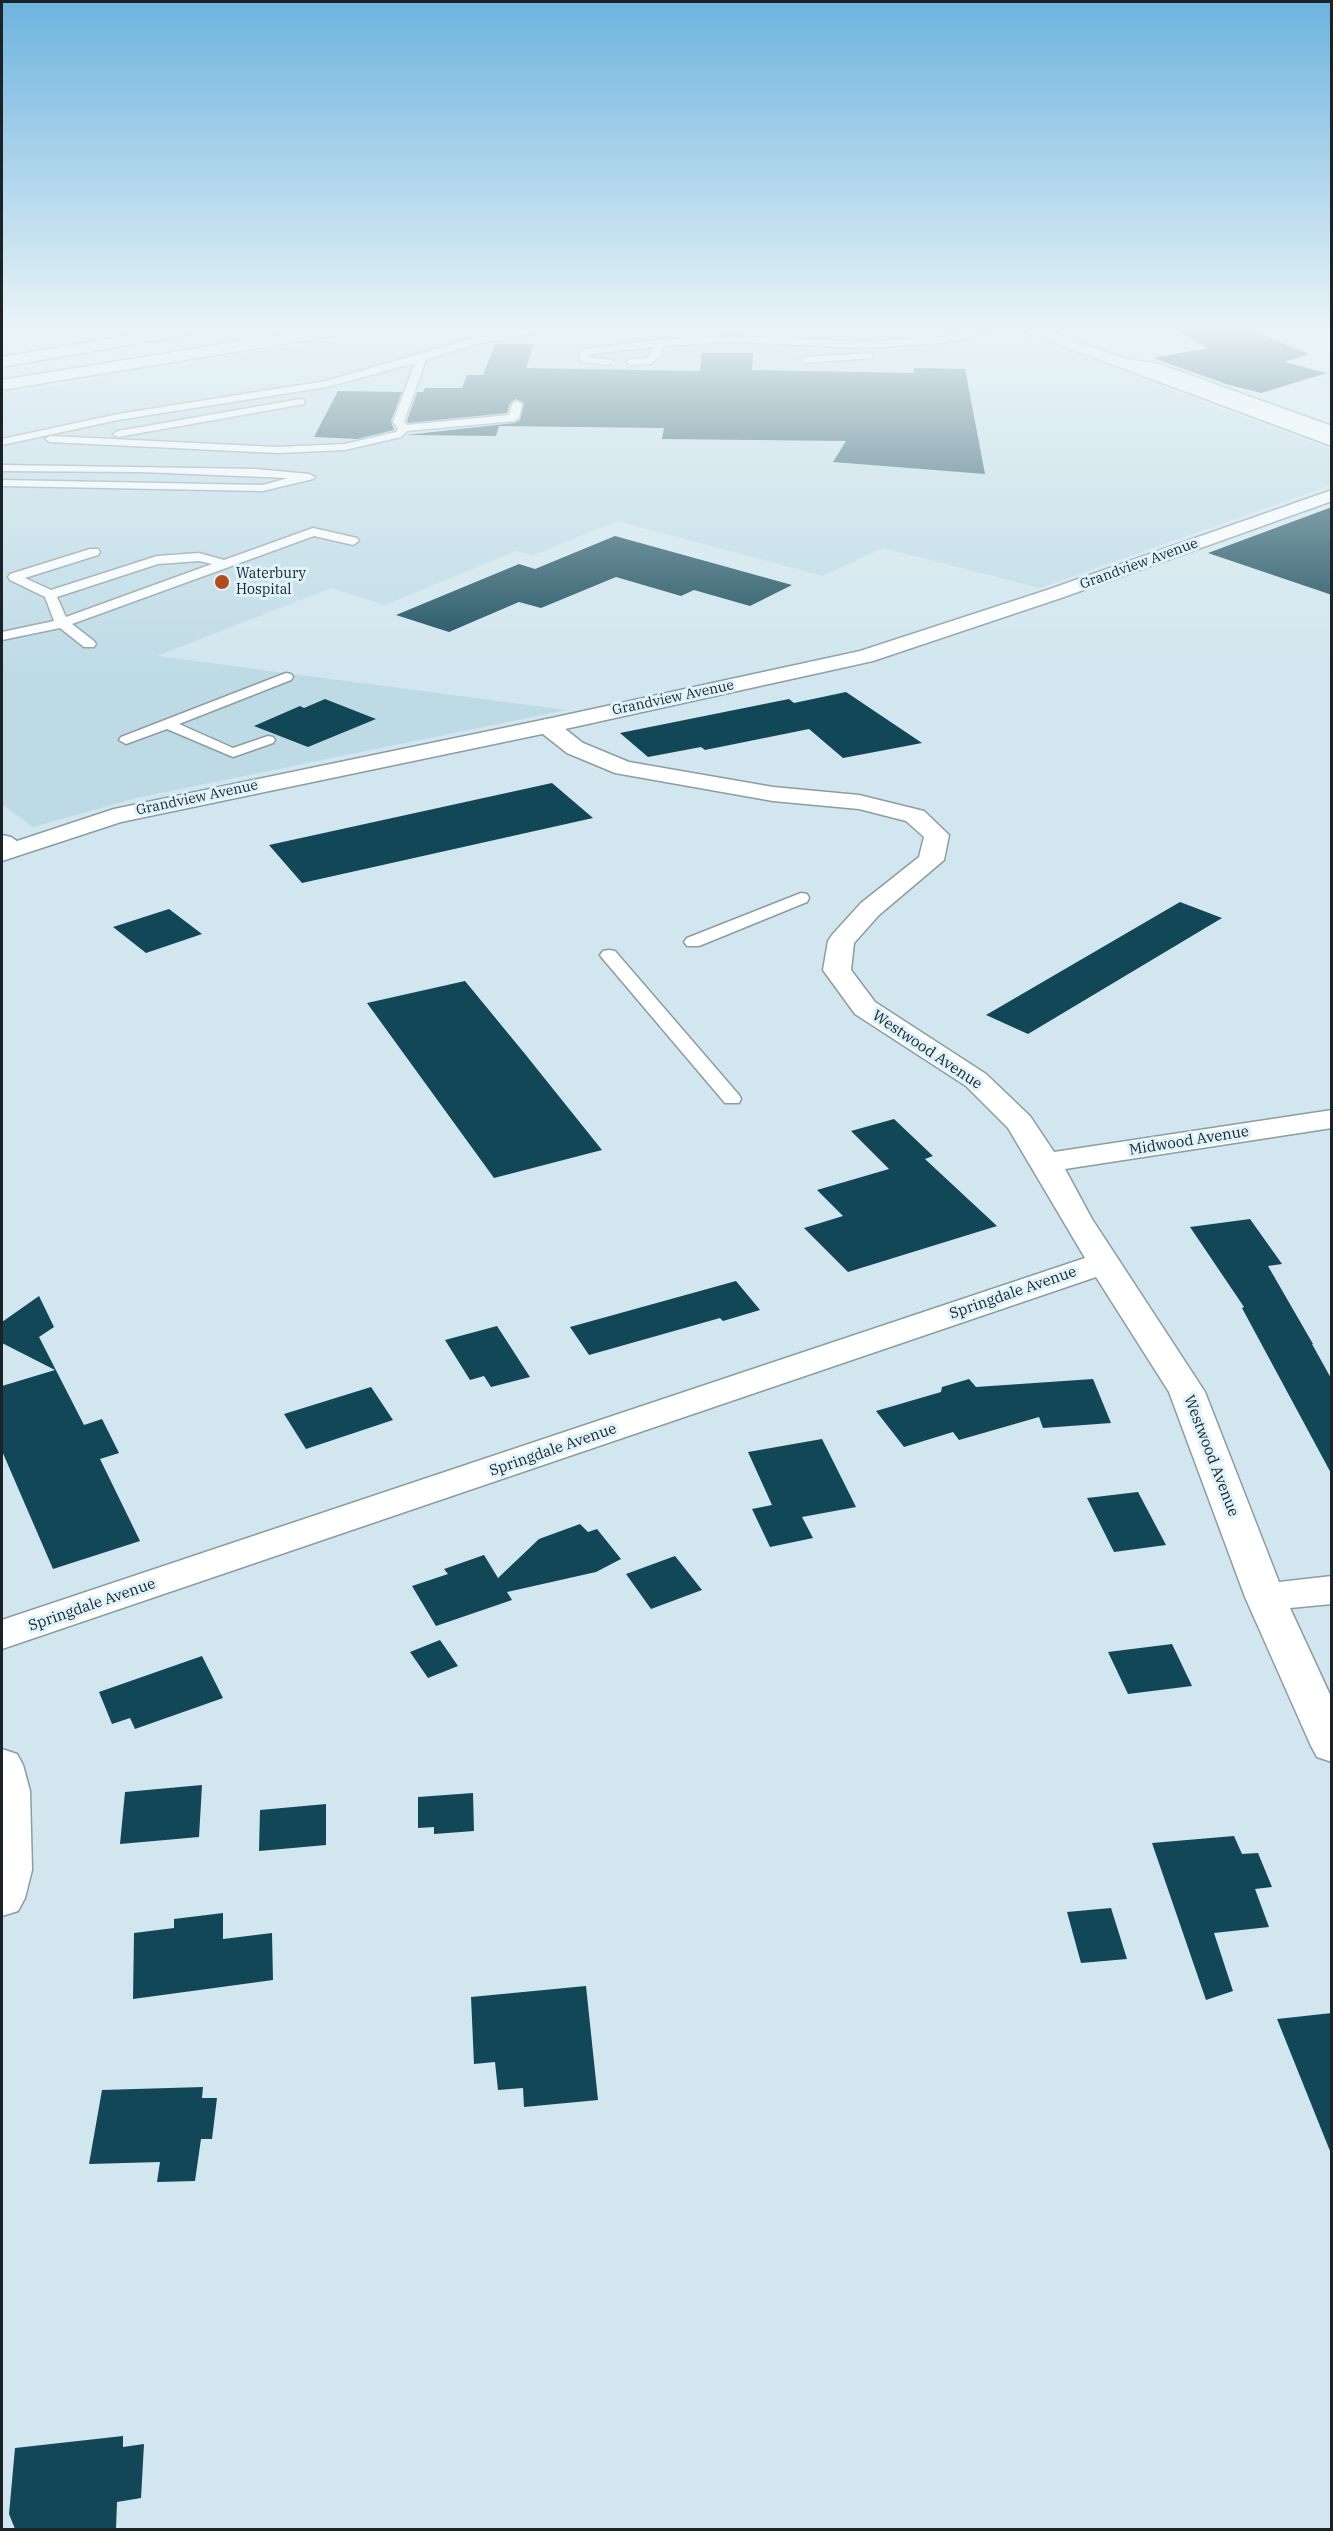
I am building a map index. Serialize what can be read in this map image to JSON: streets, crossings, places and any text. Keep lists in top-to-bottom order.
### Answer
{
  "streets": {
    "main road": [
      "Grandview Avenue",
      "Westwood Avenue",
      "Midwood Avenue",
      "Springdale Avenue"
    ]
  },
  "crossings": [
    ["Grandview Avenue", "Westwood Avenue"],
    ["Westwood Avenue", "Midwood Avenue"],
    ["Westwood Avenue", "Springdale Avenue"]
  ],
  "places": ["Waterbury Hospital"]
}
